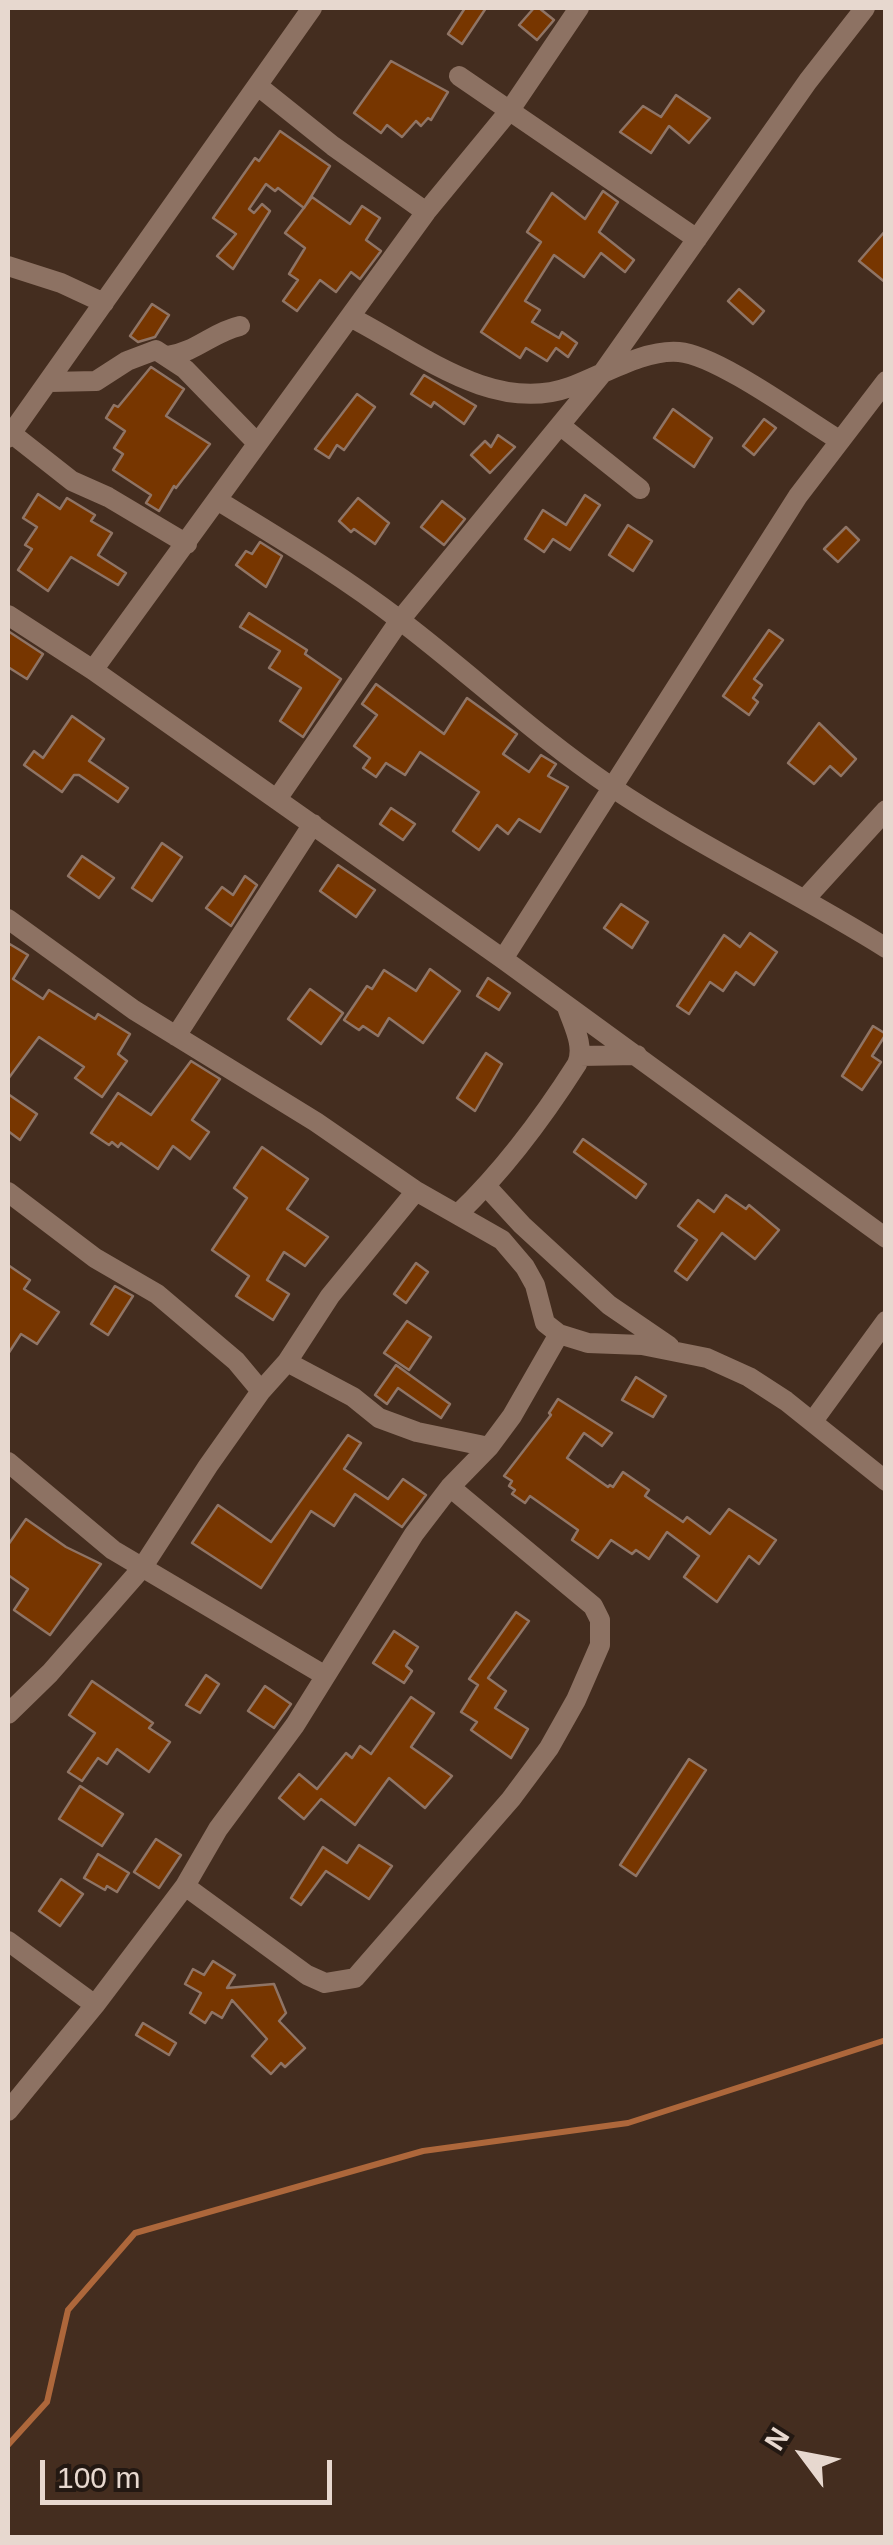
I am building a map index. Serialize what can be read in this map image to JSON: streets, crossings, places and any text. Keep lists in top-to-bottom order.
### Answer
{
  "scale_bar": "100 m",
  "north": "top left"
}
